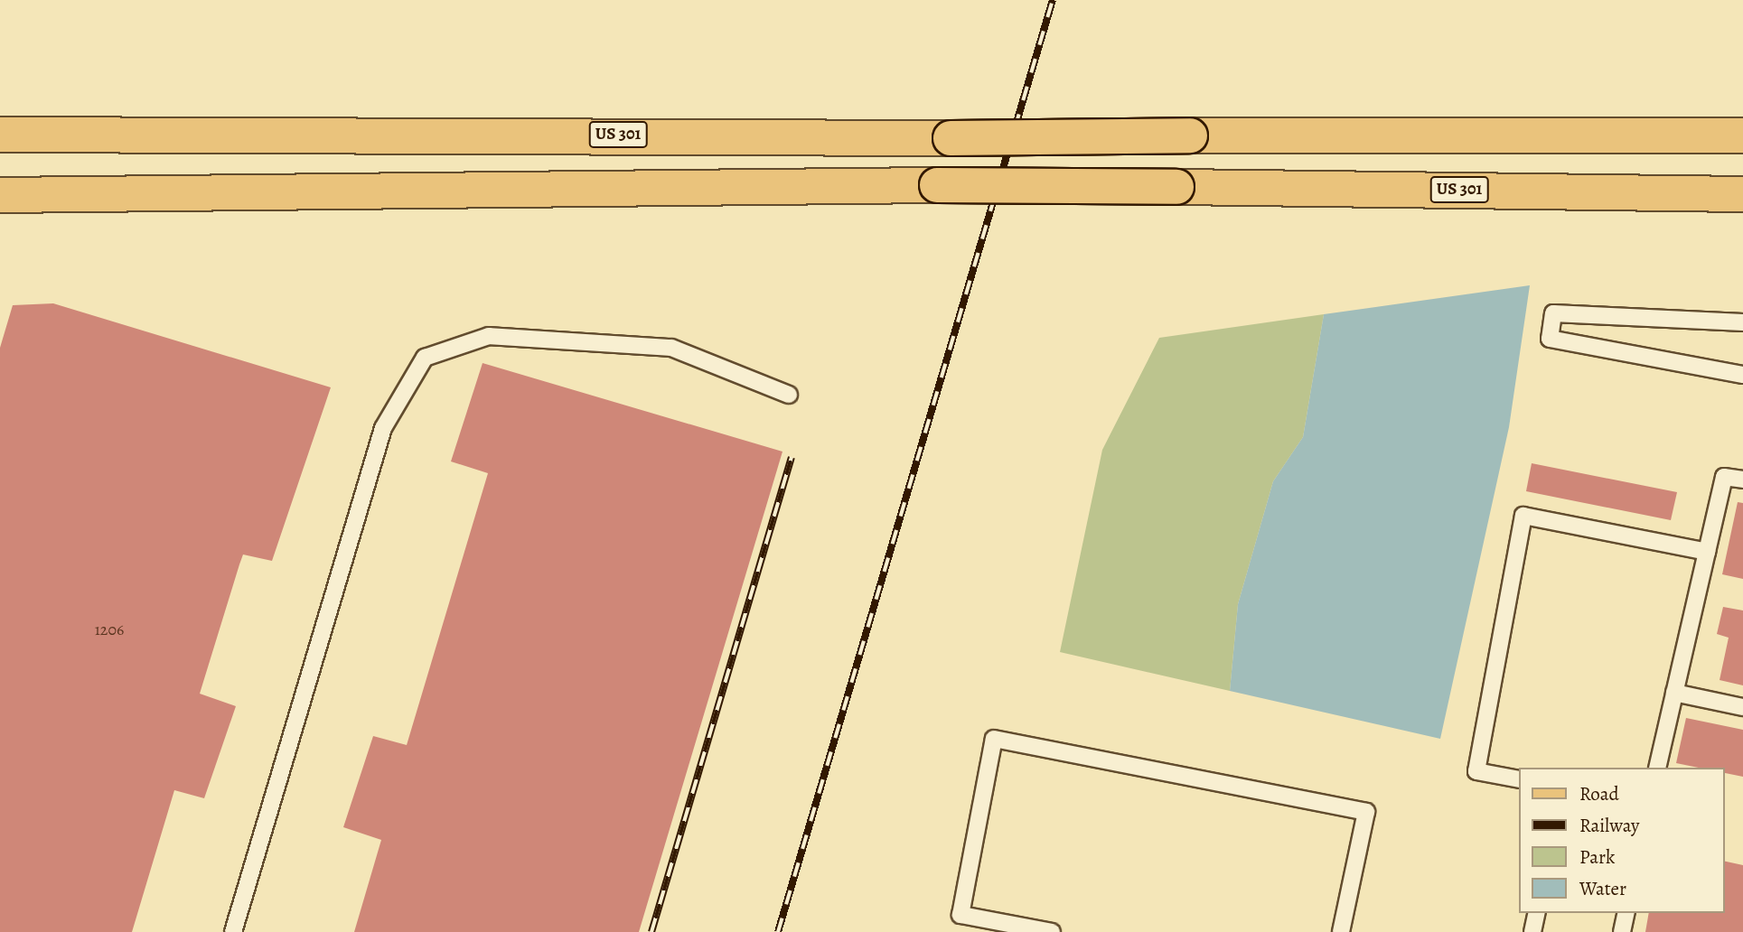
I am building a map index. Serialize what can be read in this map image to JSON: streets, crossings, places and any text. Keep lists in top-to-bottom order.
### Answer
{
  "streets": {
    "main road": ["US 301"]
  },
  "house_numbers": ["1206"],
  "legend": [
    "Road",
    "Railway",
    "Park",
    "Water"
  ]
}
